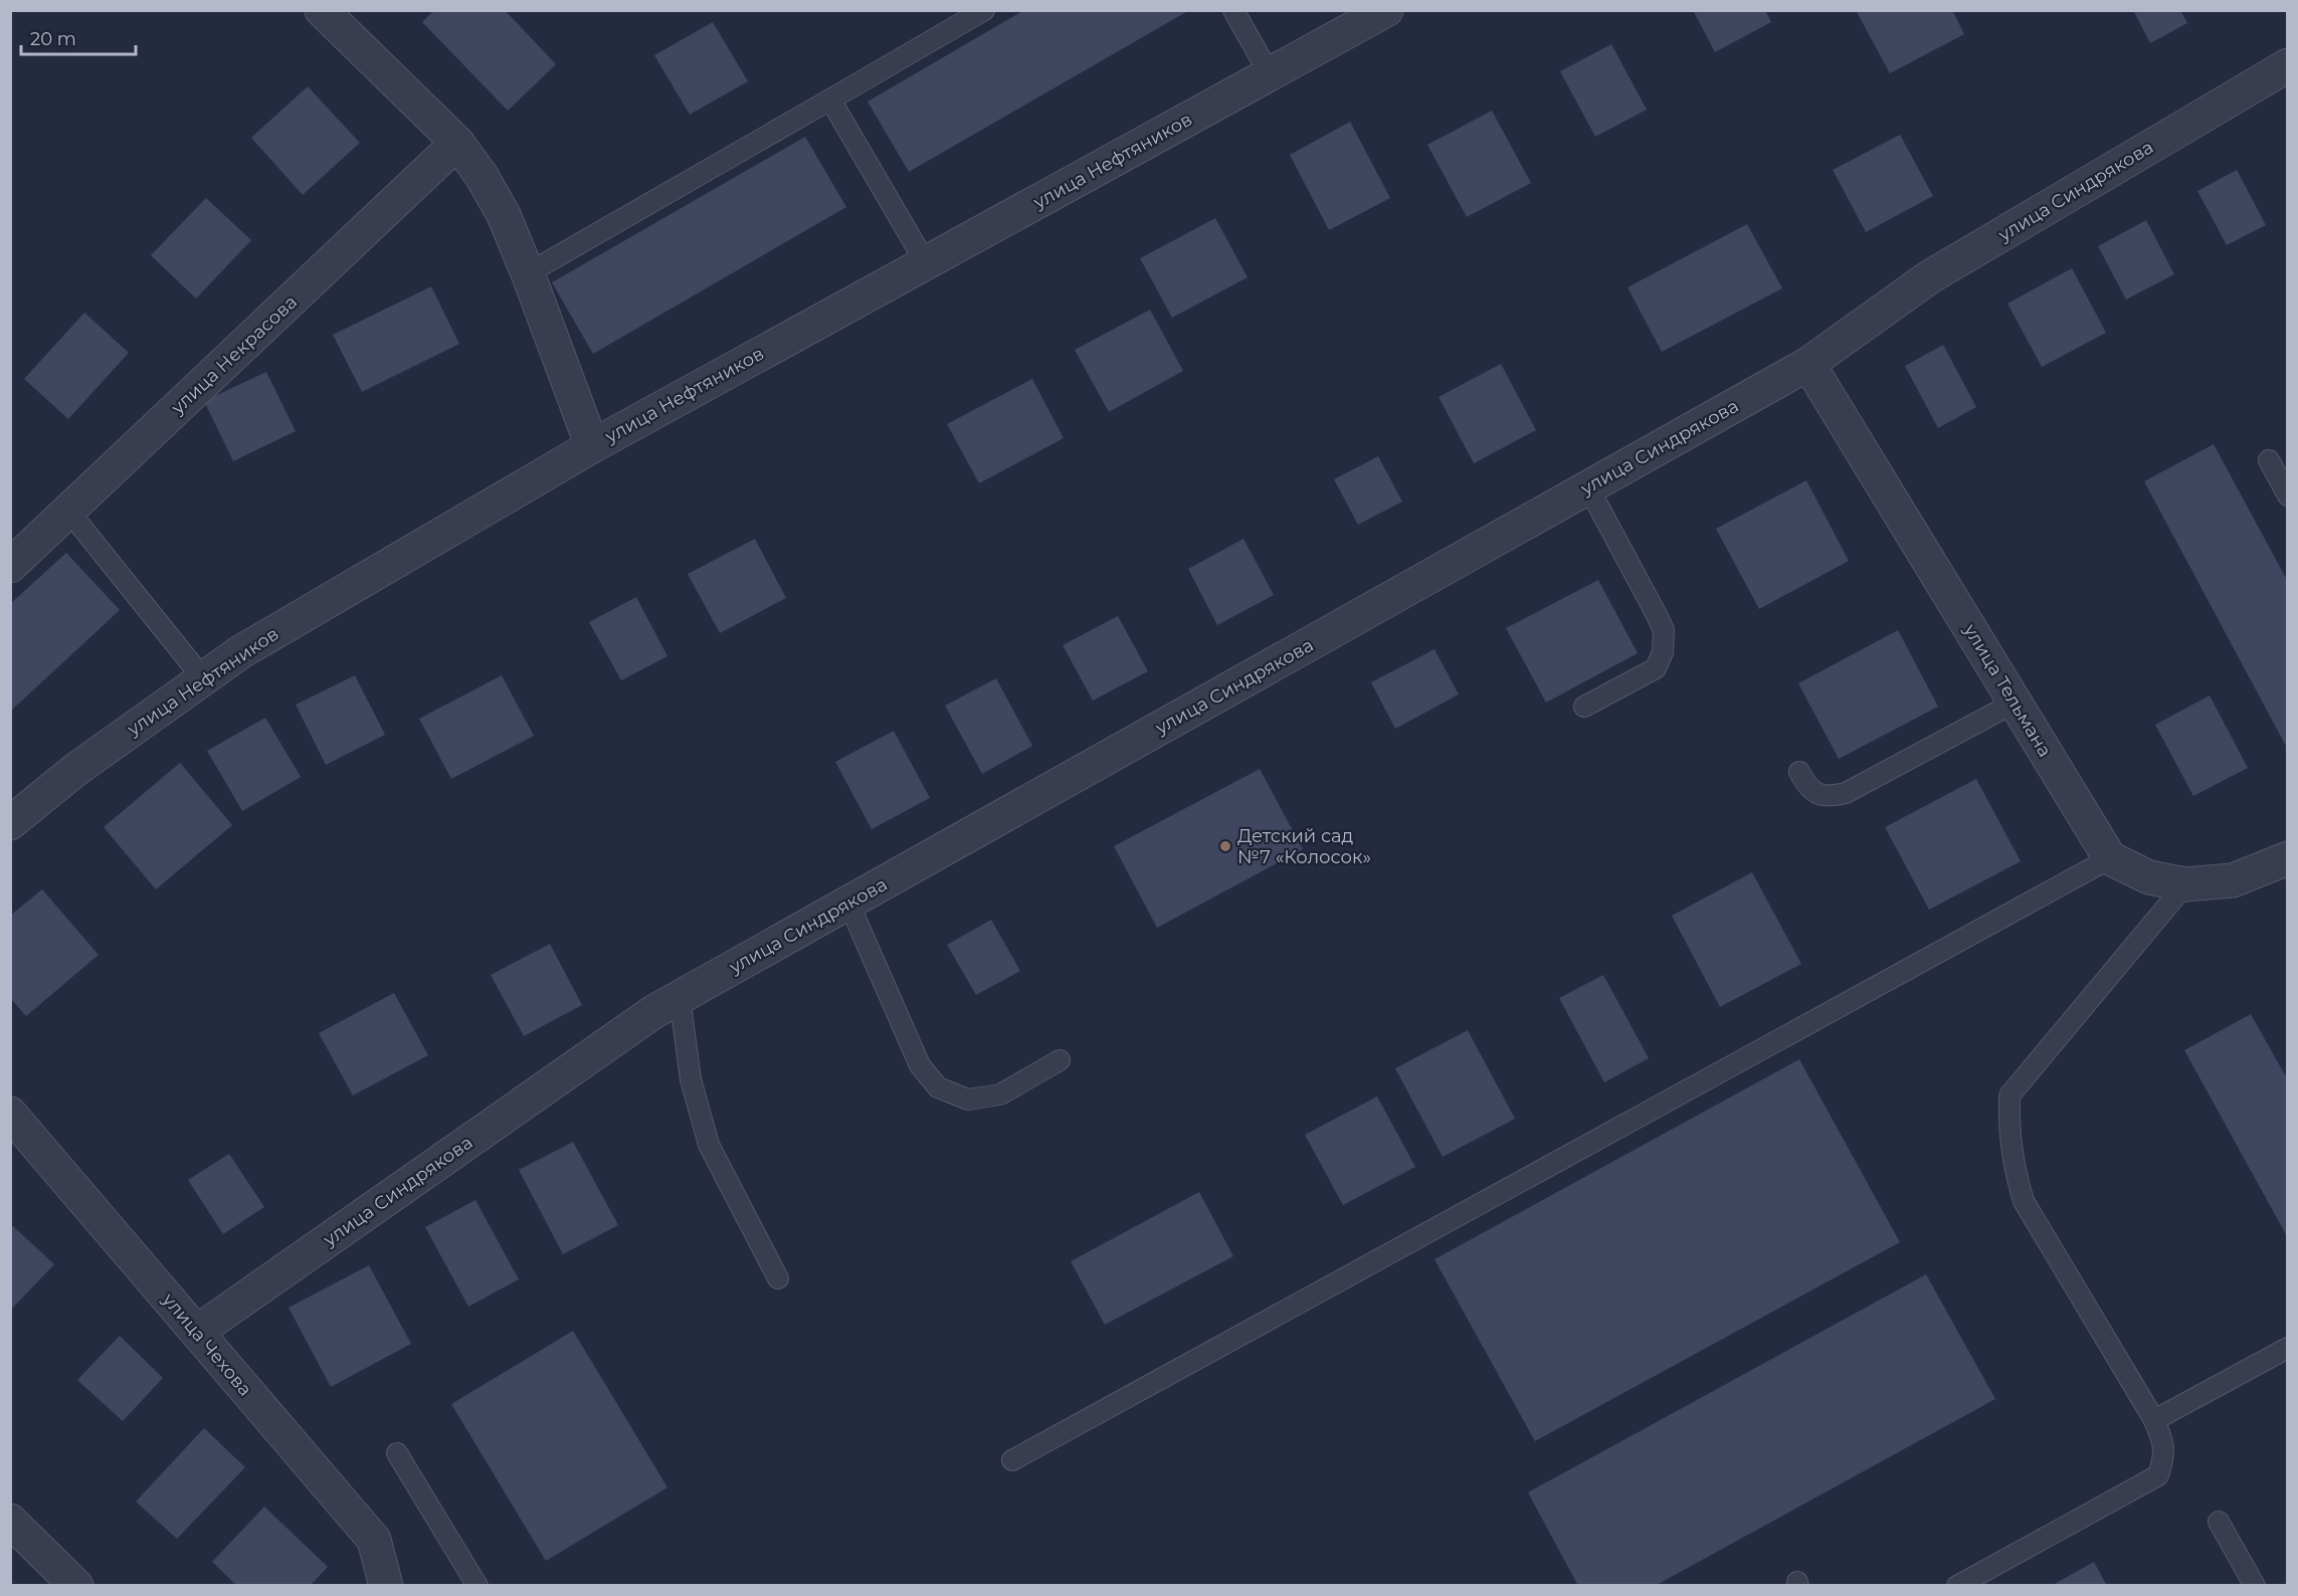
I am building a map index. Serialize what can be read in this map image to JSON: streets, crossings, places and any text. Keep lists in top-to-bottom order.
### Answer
{
  "streets": {
    "street": [
      "улица Нефтяников",
      "улица Синдрякова",
      "улица Некрасова",
      "улица Тельмана",
      "улица Чехова"
    ]
  },
  "crossings": [
    ["улица Синдрякова", "улица Тельмана"],
    ["улица Синдрякова", "улица Чехова"]
  ],
  "places": ["Детский сад №7 «Колосок»"],
  "scale_bar": "20 m"
}
